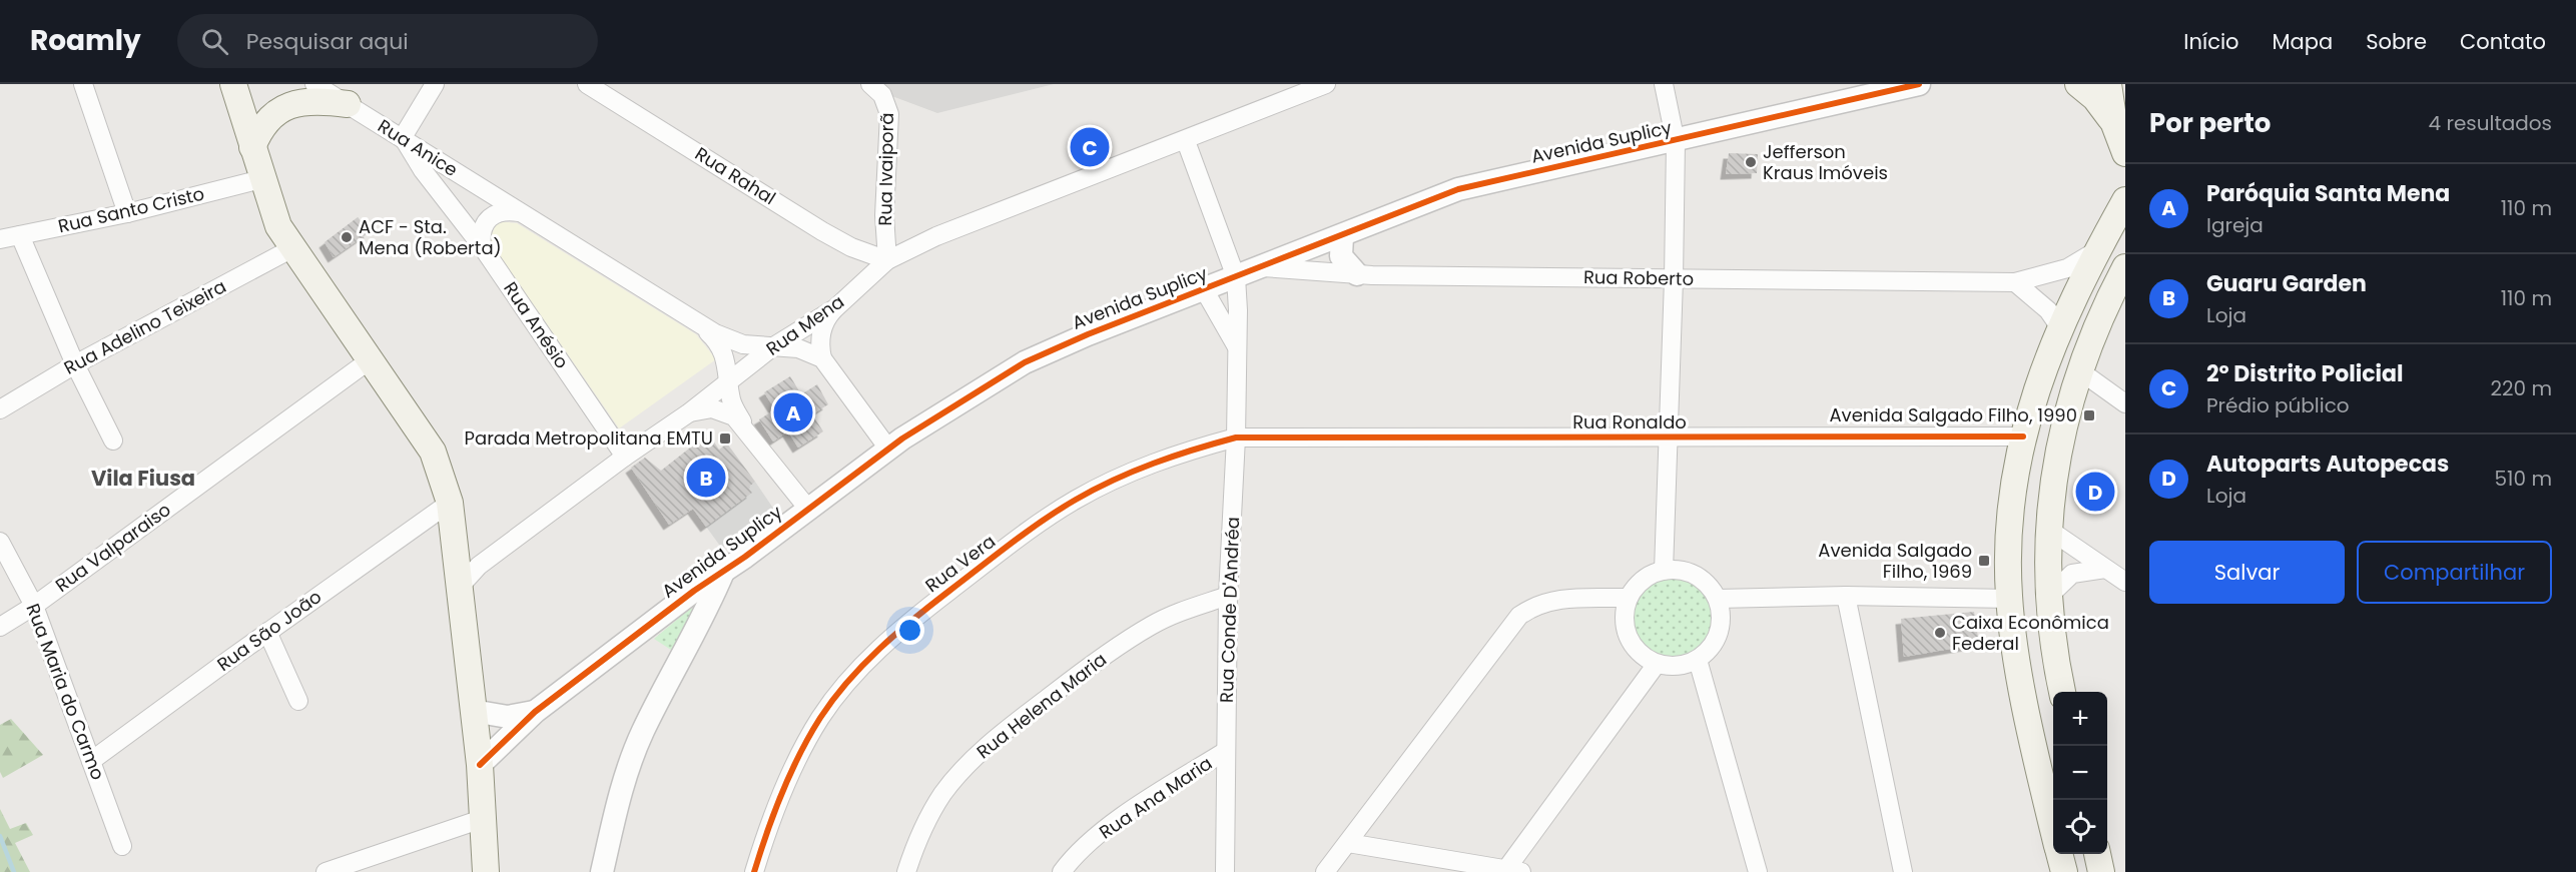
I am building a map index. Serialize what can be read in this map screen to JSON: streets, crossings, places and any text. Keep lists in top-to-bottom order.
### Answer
{
  "streets": {
    "street": [
      "Avenida Suplicy",
      "Rua Anice",
      "Rua Ivaiporã",
      "Rua Rahal",
      "Rua Santo Cristo",
      "Rua Roberto",
      "Rua Anésio",
      "Rua Mena",
      "Rua Adelino Teixeira",
      "Rua Ronaldo",
      "Rua Valparaiso",
      "Rua Vera",
      "Rua Conde D'Andréa",
      "Rua São João",
      "Rua Maria do Carmo",
      "Rua Helena Maria",
      "Rua Ana Maria"
    ]
  },
  "crossings": [
    ["Avenida Suplicy", "Rua Roberto"],
    ["Avenida Suplicy", "Rua Conde D'Andréa"],
    ["Rua Anice", "Rua Anésio"],
    ["Rua Anice", "Rua Mena"],
    ["Rua Ivaiporã", "Rua Rahal"],
    ["Rua Ivaiporã", "Rua Mena"],
    ["Rua Rahal", "Rua Mena"],
    ["Rua Anésio", "Rua Mena"],
    ["Rua Mena", "Rua Conde D'Andréa"],
    ["Rua Ronaldo", "Rua Vera"],
    ["Rua Ronaldo", "Rua Conde D'Andréa"],
    ["Rua Valparaiso", "Rua Maria do Carmo"],
    ["Rua Vera", "Rua Conde D'Andréa"],
    ["Rua Conde D'Andréa", "Rua Helena Maria"],
    ["Rua Conde D'Andréa", "Rua Ana Maria"],
    ["Rua São João", "Rua Maria do Carmo"]
  ],
  "districts": ["Vila Fiusa"],
  "places": {
    "other": ["Jefferson Kraus Imóveis", "ACF - Sta. Mena (Roberta)", "Caixa Econômica Federal"],
    "transit": ["Avenida Salgado Filho, 1990", "Parada Metropolitana EMTU", "Avenida Salgado Filho, 1969"]
  },
  "page": {
    "header": "Roamly",
    "search": "Pesquisar aqui",
    "nav": [
      "Início",
      "Mapa",
      "Sobre",
      "Contato"
    ],
    "heading": ["Por perto", "4 resultados"],
    "pins": [
      "C",
      "A",
      "B",
      "D"
    ],
    "list": [
      {
        "mark": "A",
        "name": "Paróquia Santa Mena",
        "note": "Igreja",
        "value": "110 m"
      },
      {
        "mark": "B",
        "name": "Guaru Garden",
        "note": "Loja",
        "value": "110 m"
      },
      {
        "mark": "C",
        "name": "2º Distrito Policial",
        "note": "Prédio público",
        "value": "220 m"
      },
      {
        "mark": "D",
        "name": "Autoparts Autopecas",
        "note": "Loja",
        "value": "510 m"
      }
    ],
    "buttons": ["Salvar", "Compartilhar"],
    "map_buttons": ["+", "−"]
  }
}
